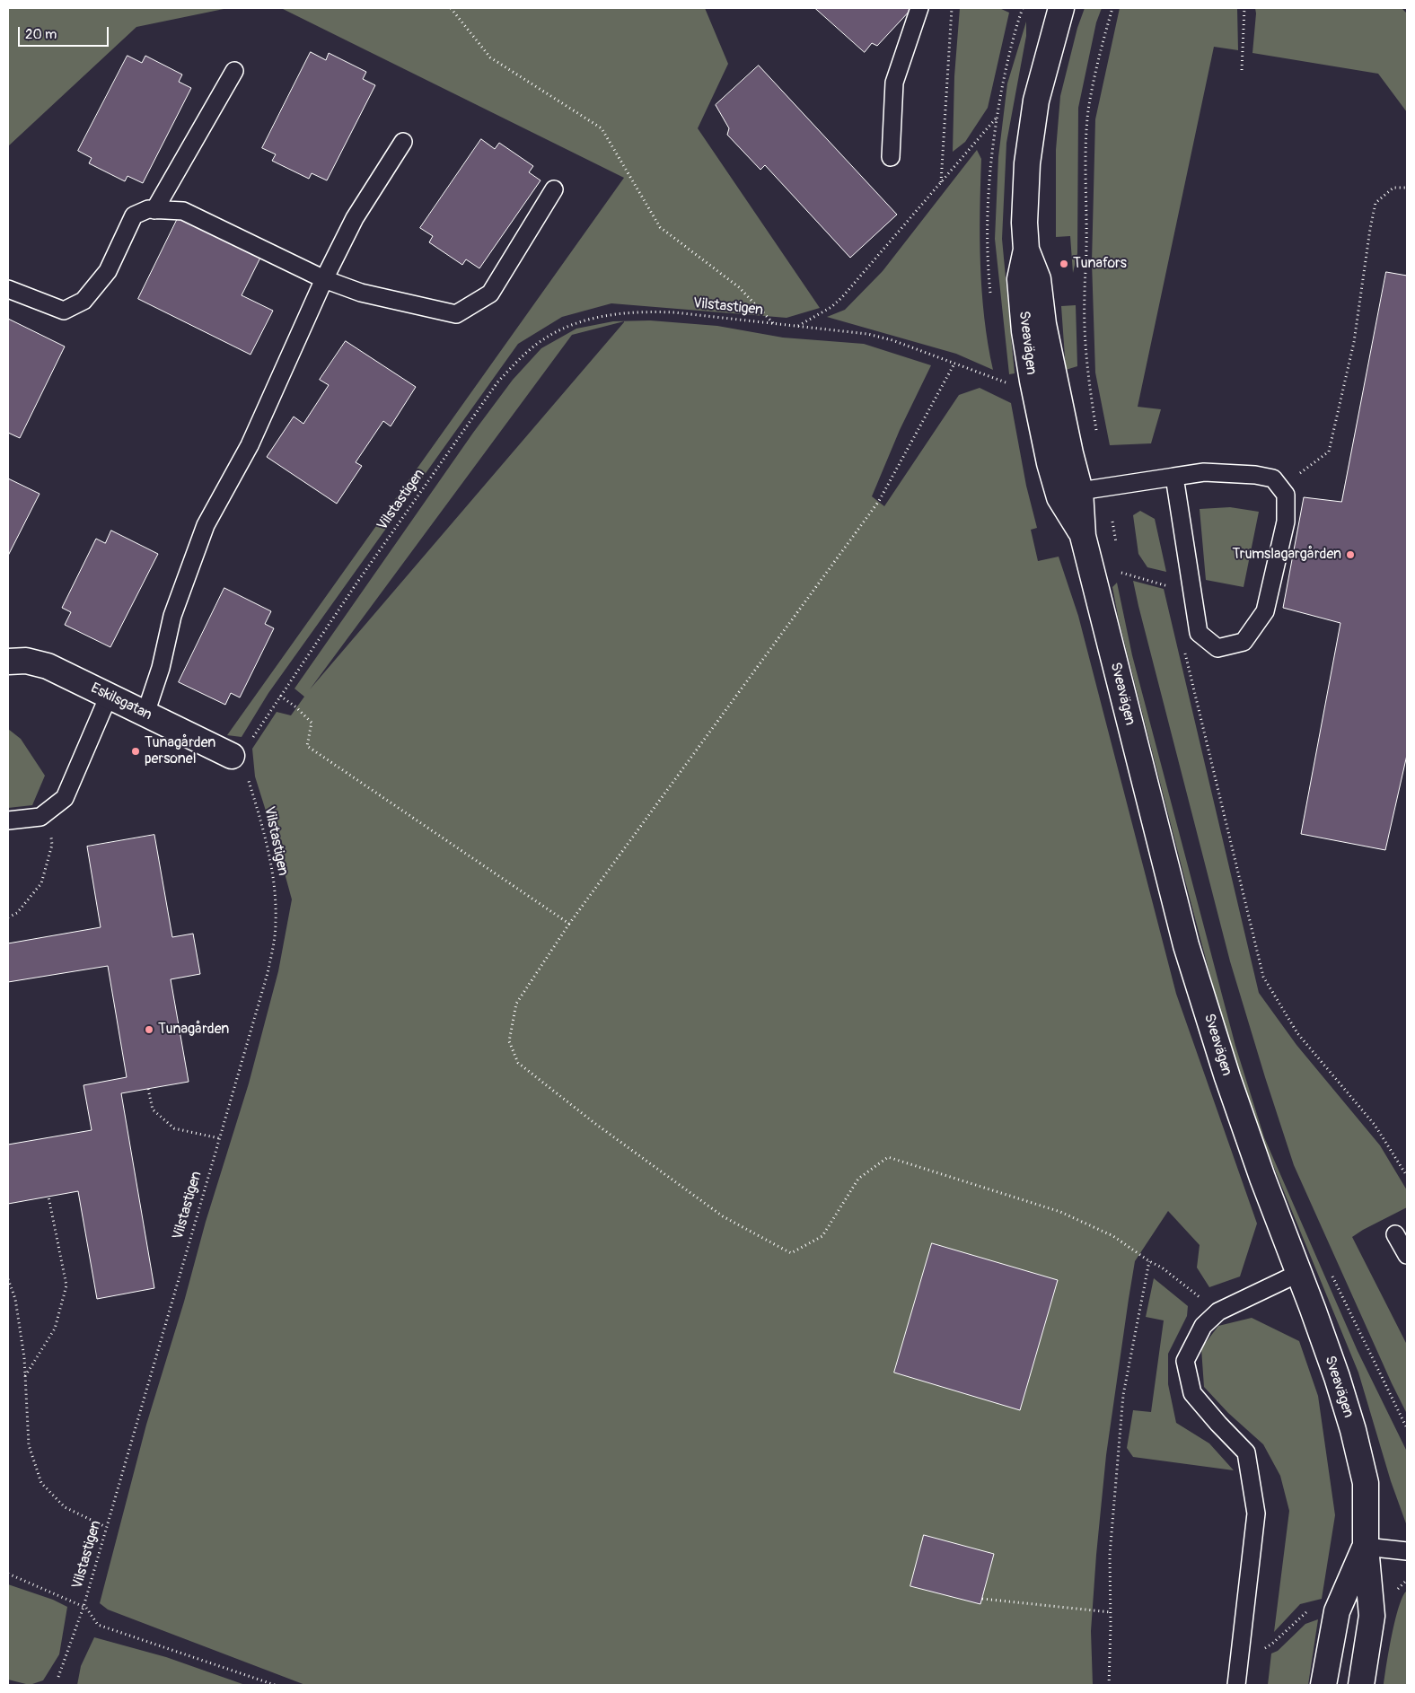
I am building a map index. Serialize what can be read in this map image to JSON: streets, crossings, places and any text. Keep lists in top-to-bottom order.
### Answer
{
  "streets": {
    "main road": ["Sveavägen", "Eskilsgatan"],
    "path": ["Vilstastigen"]
  },
  "places": [
    "Tunafors",
    "Trumslagargården",
    "Tunagården personel",
    "Tunagården"
  ],
  "scale_bar": "20 m"
}
